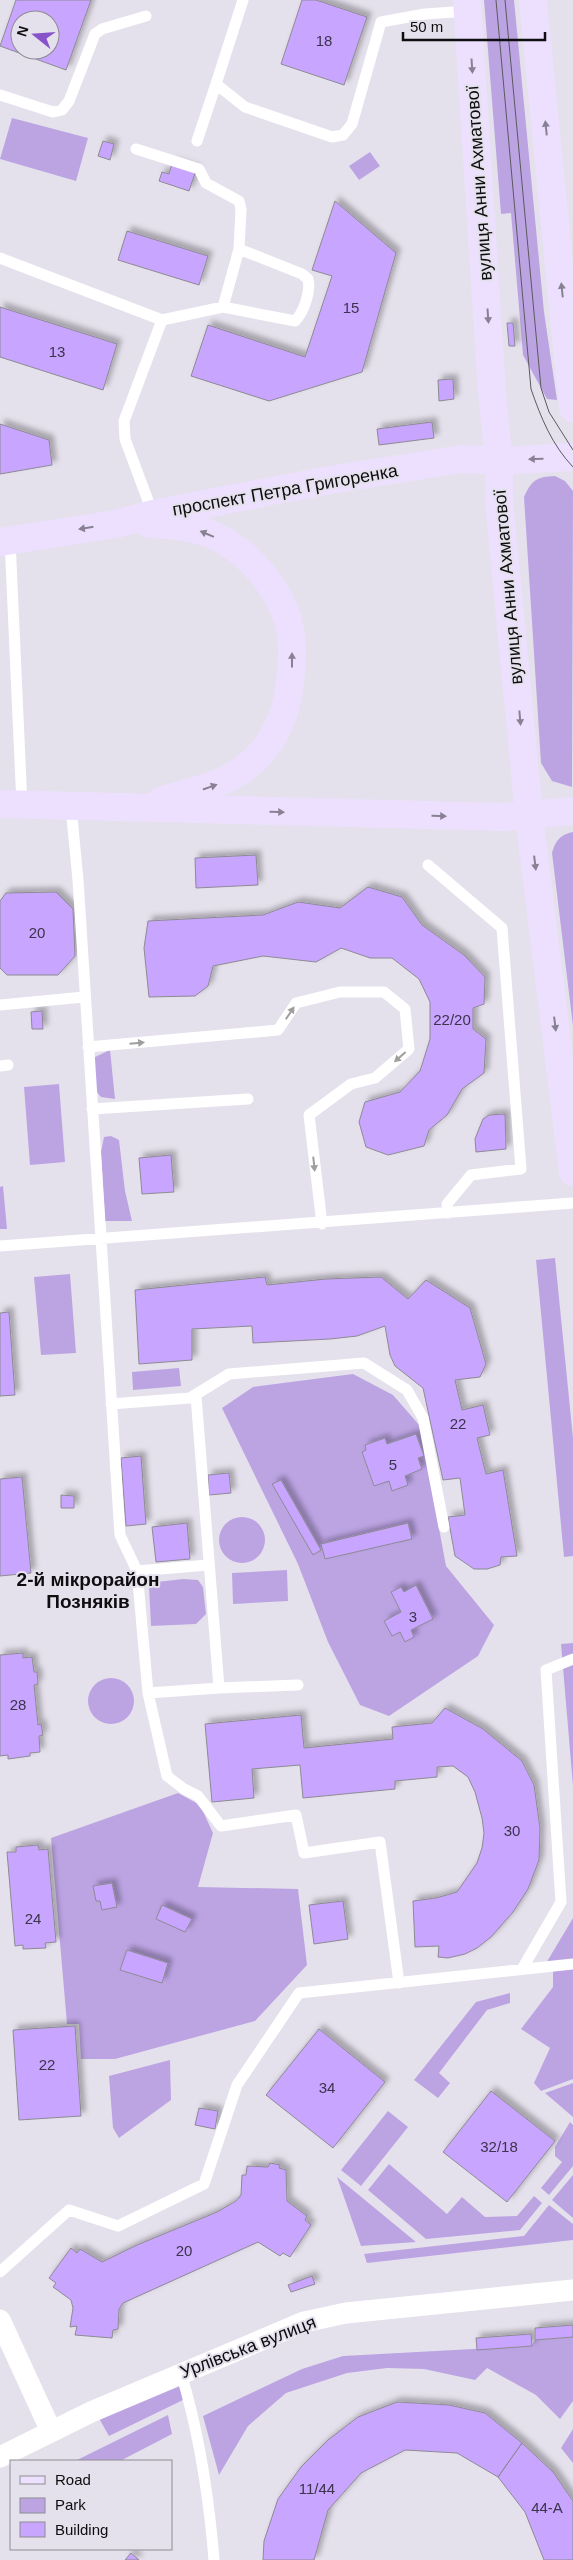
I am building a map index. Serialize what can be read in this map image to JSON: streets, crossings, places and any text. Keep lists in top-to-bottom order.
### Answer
{
  "streets": {
    "main road": ["вулиця Анни Ахматової", "проспект Петра Григоренка"],
    "street": ["Урлівська вулиця"]
  },
  "crossings": [
    ["вулиця Анни Ахматової", "проспект Петра Григоренка"]
  ],
  "districts": ["2-й мікрорайон Позняків"],
  "house_numbers": [
    "18",
    "15",
    "13",
    "20",
    "22/20",
    "22",
    "5",
    "3",
    "28",
    "30",
    "24",
    "22",
    "34",
    "32/18",
    "20",
    "11/44",
    "44-А"
  ],
  "legend": ["Road", "Park", "Building"],
  "scale_bar": "50 m",
  "north": "left"
}
